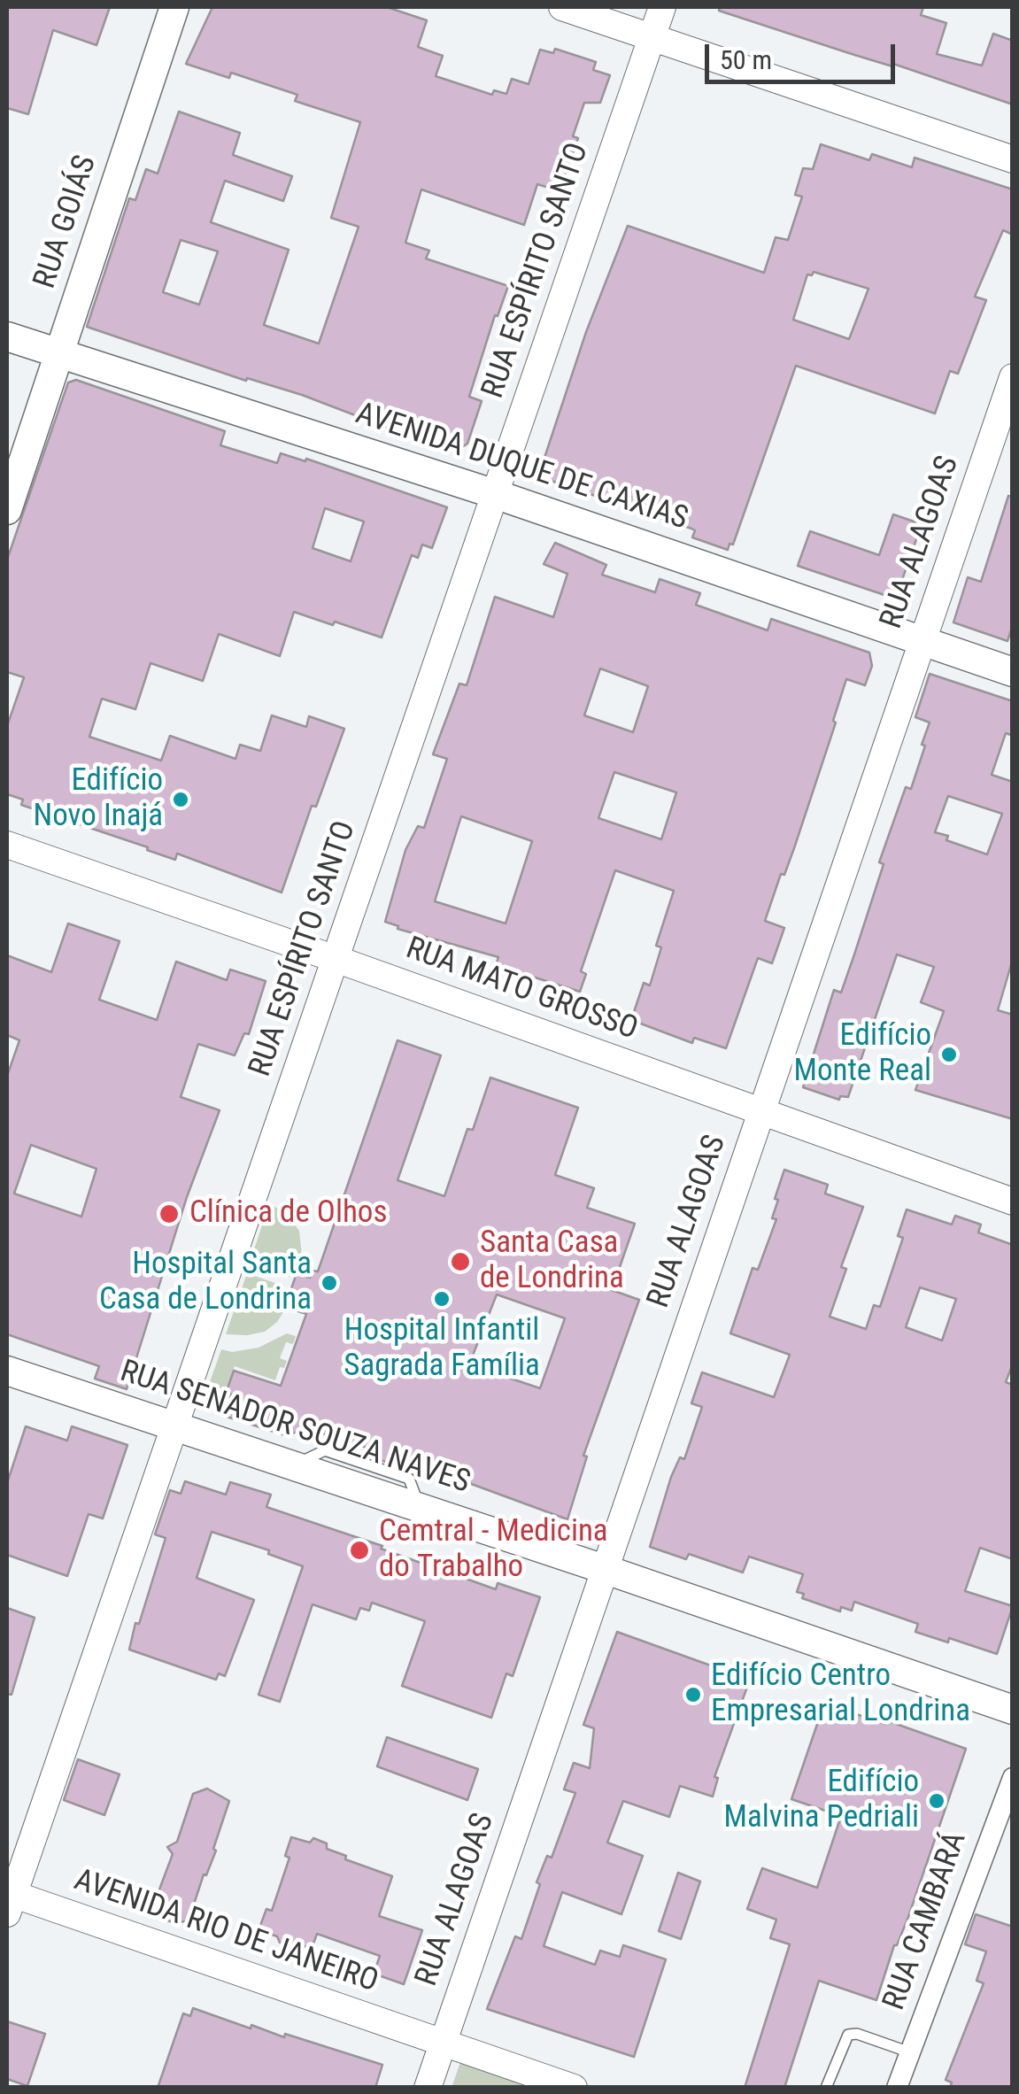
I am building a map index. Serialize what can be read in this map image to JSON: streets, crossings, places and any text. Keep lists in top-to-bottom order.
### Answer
{
  "streets": {
    "main road": ["RUA GOIÁS", "AVENIDA DUQUE DE CAXIAS", "RUA SENADOR SOUZA NAVES"],
    "street": [
      "RUA ESPÍRITO SANTO",
      "RUA ALAGOAS",
      "RUA MATO GROSSO",
      "RUA CAMBARÁ",
      "AVENIDA RIO DE JANEIRO"
    ]
  },
  "crossings": [
    ["RUA GOIÁS", "AVENIDA DUQUE DE CAXIAS"],
    ["RUA ESPÍRITO SANTO", "AVENIDA DUQUE DE CAXIAS"],
    ["RUA ESPÍRITO SANTO", "RUA MATO GROSSO"],
    ["RUA ESPÍRITO SANTO", "RUA SENADOR SOUZA NAVES"],
    ["RUA ESPÍRITO SANTO", "AVENIDA RIO DE JANEIRO"],
    ["AVENIDA DUQUE DE CAXIAS", "RUA ALAGOAS"],
    ["RUA ALAGOAS", "RUA MATO GROSSO"],
    ["RUA ALAGOAS", "RUA SENADOR SOUZA NAVES"],
    ["RUA ALAGOAS", "AVENIDA RIO DE JANEIRO"]
  ],
  "places": [
    "Edifício Novo Inajá",
    "Edifício Monte Real",
    "Clínica de Olhos",
    "Santa Casa de Londrina",
    "Hospital Santa Casa de Londrina",
    "Hospital Infantil Sagrada Família",
    "Cemtral - Medicina do Trabalho",
    "Edifício Centro Empresarial Londrina",
    "Edifício Malvina Pedriali"
  ],
  "scale_bar": "50 m"
}
